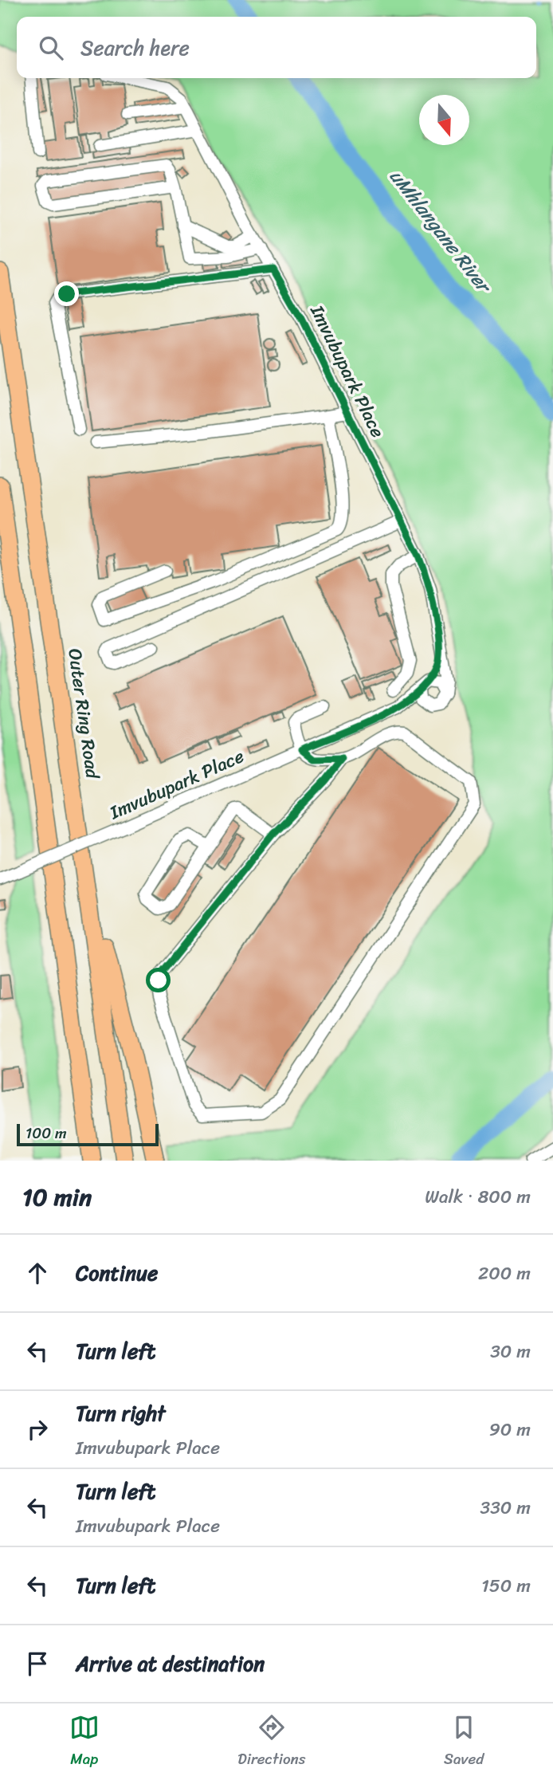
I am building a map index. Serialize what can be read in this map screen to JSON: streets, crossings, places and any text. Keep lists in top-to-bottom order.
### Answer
{
  "streets": {
    "highway": ["Outer Ring Road"],
    "lane": ["Imvubupark Place"]
  },
  "water": ["uMhlangane River"],
  "scale_bar": "100 m",
  "north": "bottom",
  "page": {
    "search": "Search here",
    "scale": "100 m",
    "heading": ["10 min", "Walk · 800 m"],
    "list": [
      ["Continue", "200 m"],
      ["Turn left", "30 m"],
      ["Turn right", "Imvubupark Place", "90 m"],
      ["Turn left", "Imvubupark Place", "330 m"],
      ["Turn left", "150 m"],
      "Arrive at destination"
    ],
    "nav": ["Map", "Directions", "Saved"]
  }
}
